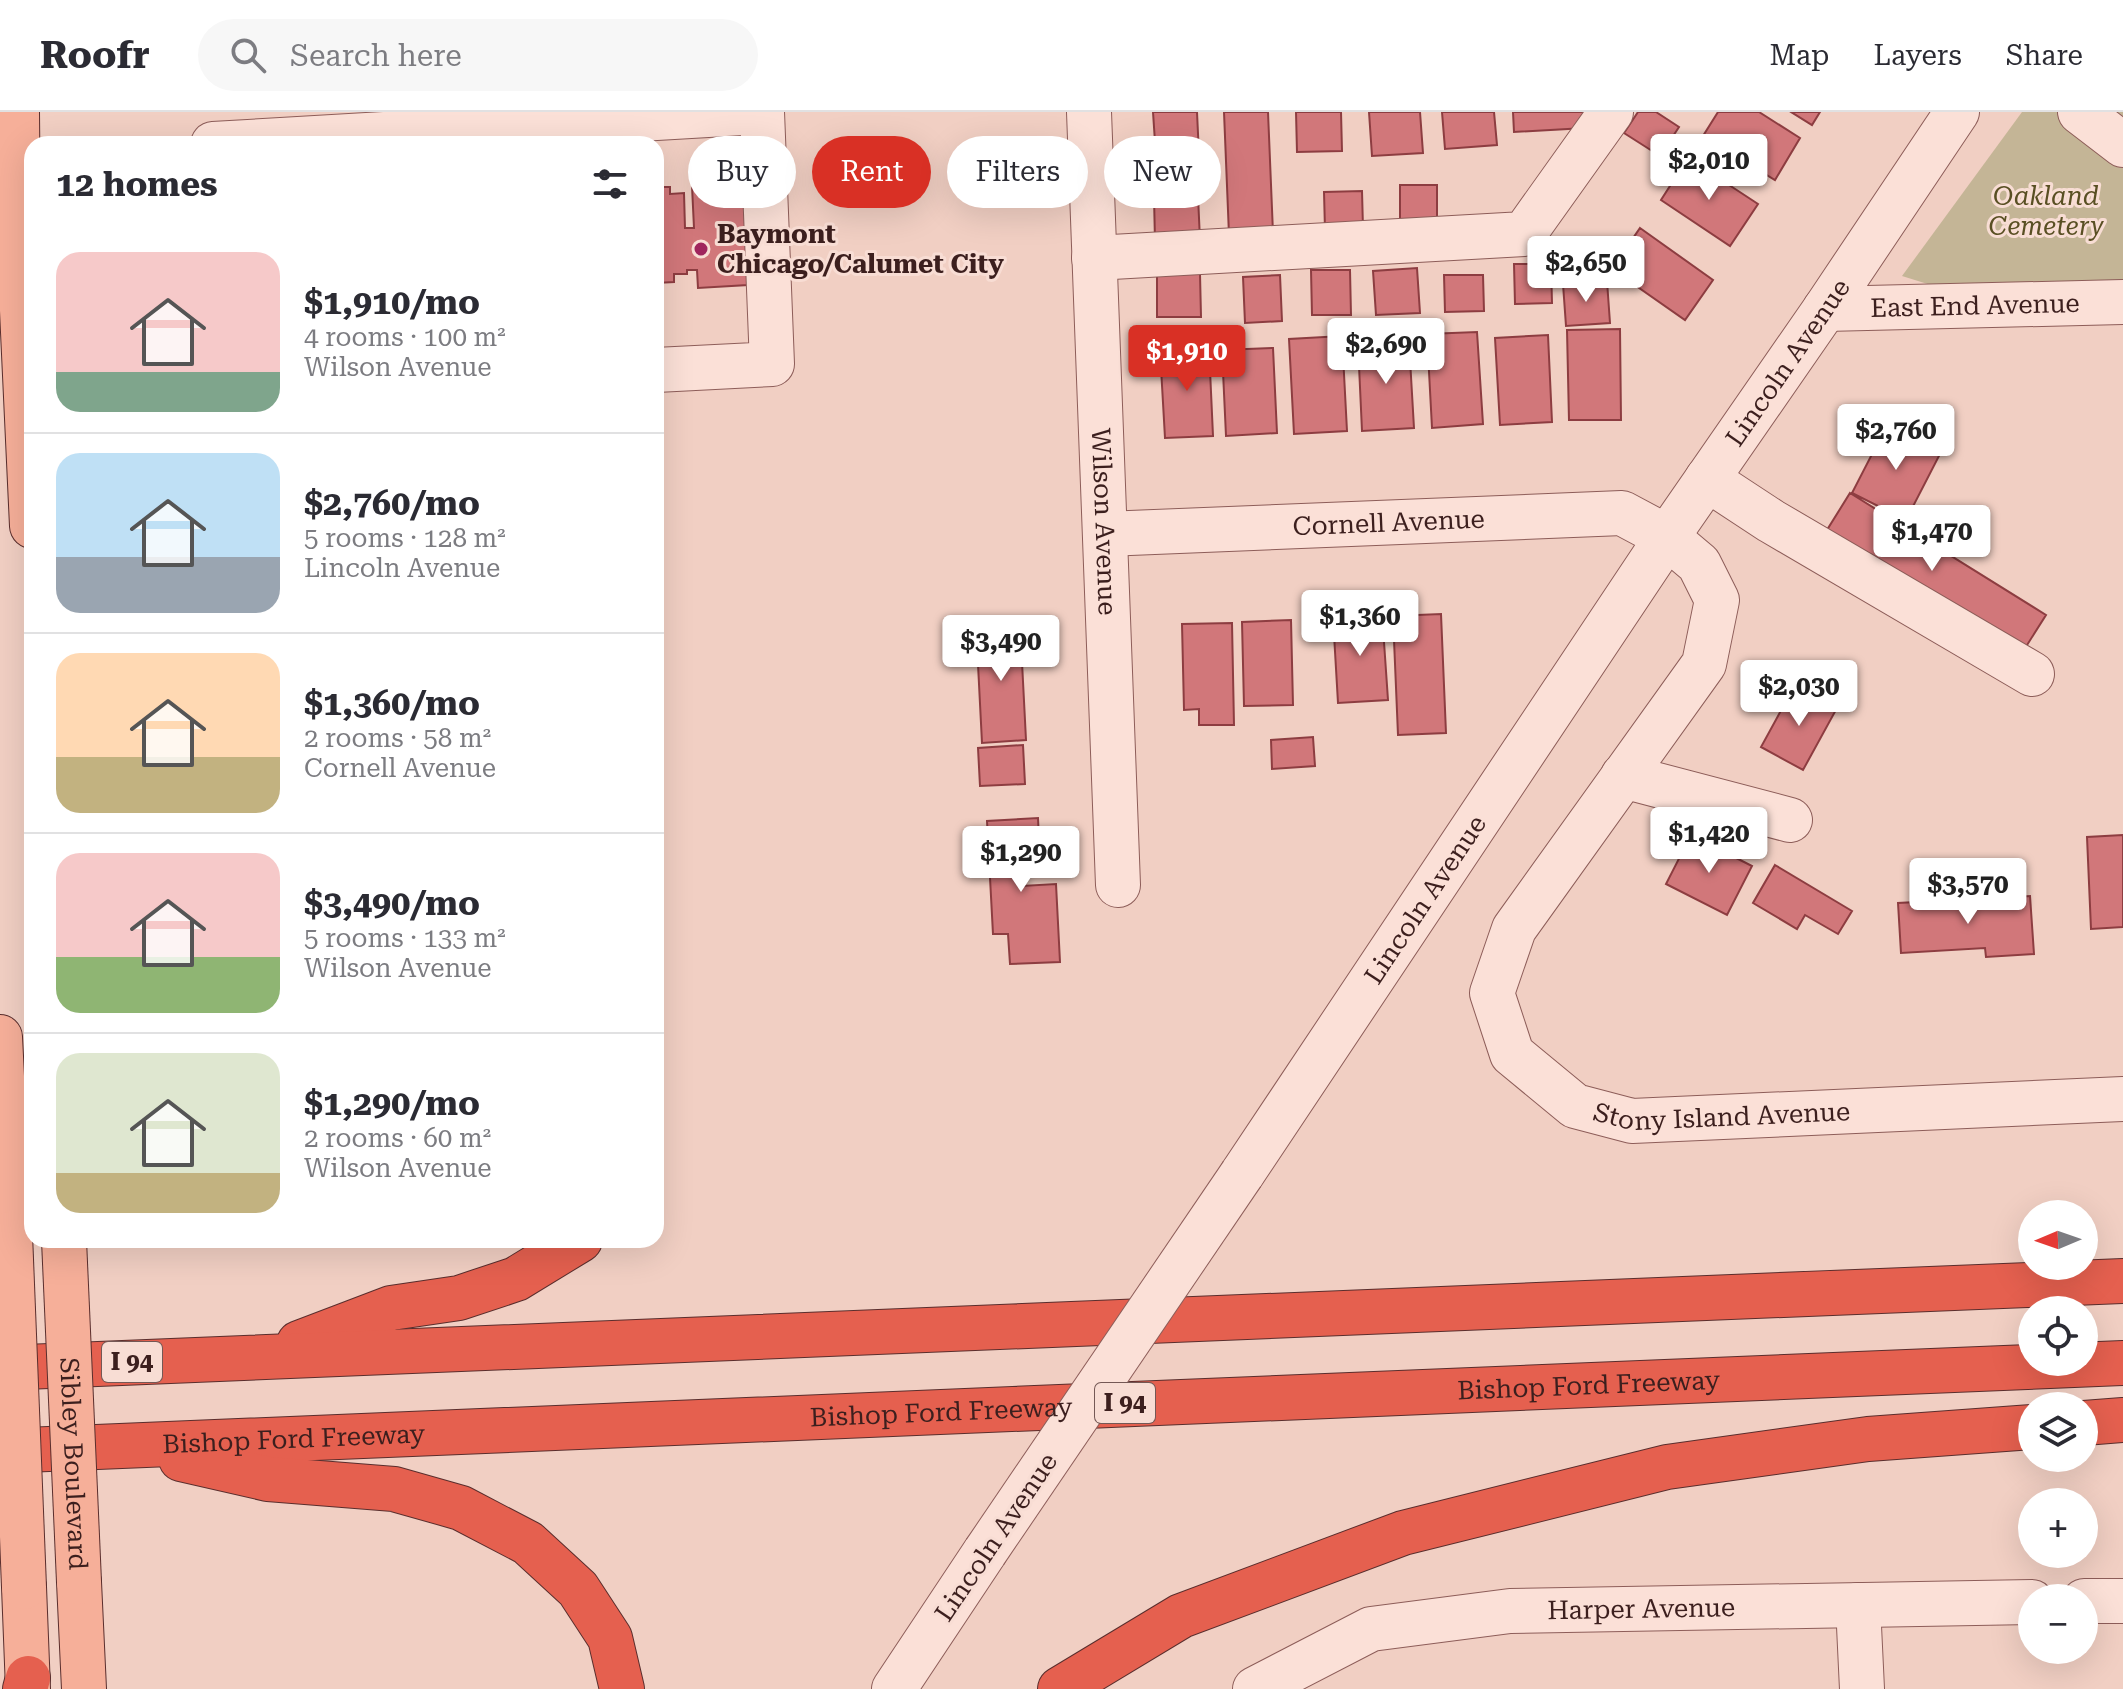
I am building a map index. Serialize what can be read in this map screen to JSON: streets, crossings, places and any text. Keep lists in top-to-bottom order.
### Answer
{
  "streets": {
    "highway": ["I 94", "Bishop Ford Freeway"],
    "main road": ["Sibley Boulevard"],
    "street": [
      "East End Avenue",
      "Lincoln Avenue",
      "Wilson Avenue",
      "Cornell Avenue",
      "Stony Island Avenue",
      "Harper Avenue"
    ]
  },
  "crossings": [
    ["East End Avenue", "Lincoln Avenue"],
    ["Lincoln Avenue", "Cornell Avenue"],
    ["Lincoln Avenue", "Stony Island Avenue"],
    ["Wilson Avenue", "Cornell Avenue"],
    ["Cornell Avenue", "Stony Island Avenue"]
  ],
  "parks": ["Oakland Cemetery"],
  "places": ["Baymont Chicago/Calumet City"],
  "north": "left",
  "page": {
    "header": "Roofr",
    "search": "Search here",
    "nav": ["Map", "Layers", "Share"],
    "price": [
      "$2,010",
      "$2,650",
      "$2,690",
      "$1,910",
      "$2,760",
      "$1,470",
      "$1,360",
      "$3,490",
      "$2,030",
      "$1,420",
      "$1,290",
      "$3,570"
    ],
    "chip": [
      "Buy",
      "Rent",
      "Filters",
      "New"
    ],
    "heading": "12 homes",
    "list": [
      {
        "name": "$1,910/mo",
        "note": "4 rooms · 100 m² · Wilson Avenue"
      },
      {
        "name": "$2,760/mo",
        "note": "5 rooms · 128 m² · Lincoln Avenue"
      },
      {
        "name": "$1,360/mo",
        "note": "2 rooms · 58 m² · Cornell Avenue"
      },
      {
        "name": "$3,490/mo",
        "note": "5 rooms · 133 m² · Wilson Avenue"
      },
      {
        "name": "$1,290/mo",
        "note": "2 rooms · 60 m² · Wilson Avenue"
      }
    ],
    "map_buttons": ["+", "−"]
  }
}
